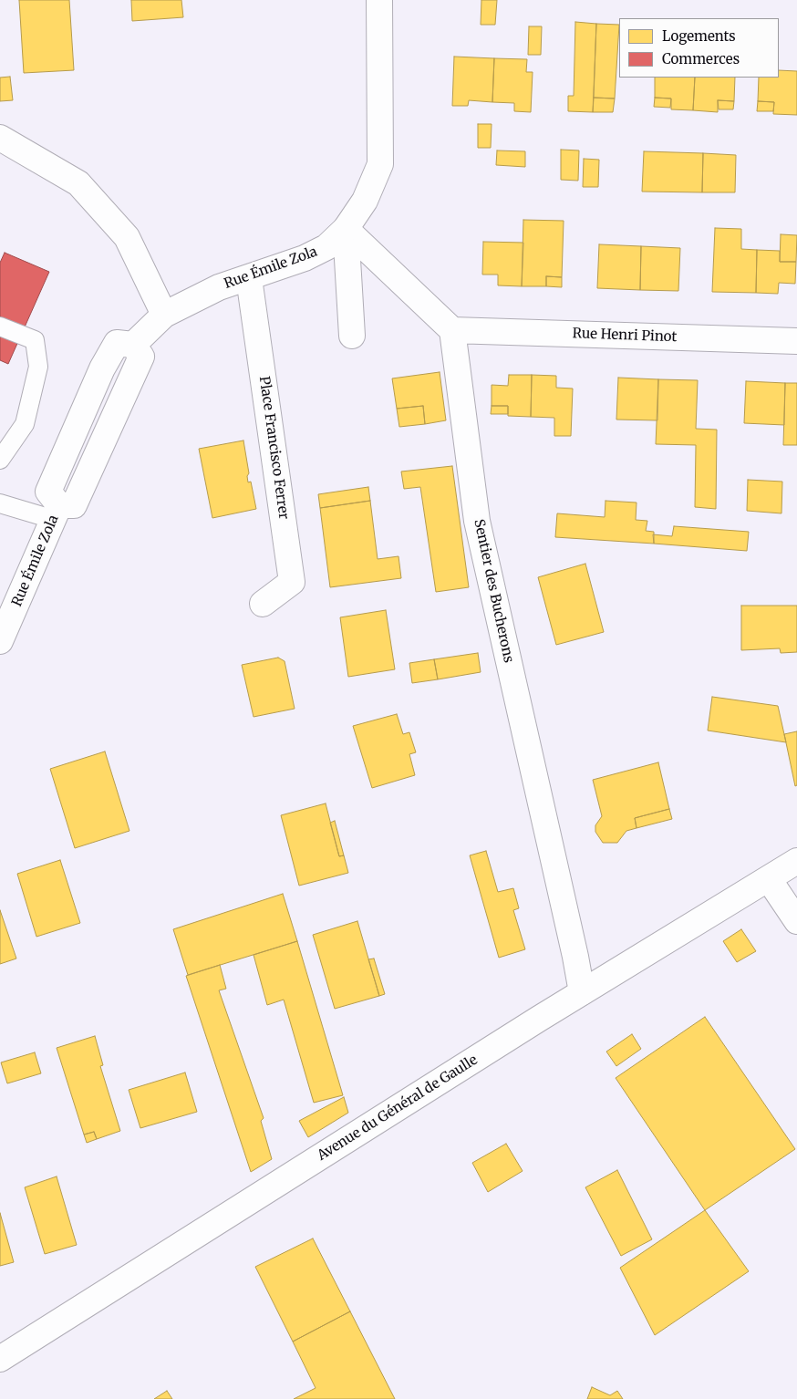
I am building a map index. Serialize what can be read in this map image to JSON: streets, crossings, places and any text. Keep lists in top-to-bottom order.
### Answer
{
  "streets": {
    "street": [
      "Rue Émile Zola",
      "Rue Henri Pinot",
      "Place Francisco Ferrer",
      "Sentier des Bucherons",
      "Avenue du Général de Gaulle"
    ]
  },
  "crossings": [
    ["Rue Émile Zola", "Place Francisco Ferrer"],
    ["Rue Henri Pinot", "Sentier des Bucherons"],
    ["Sentier des Bucherons", "Avenue du Général de Gaulle"]
  ],
  "legend": ["Logements", "Commerces"]
}
